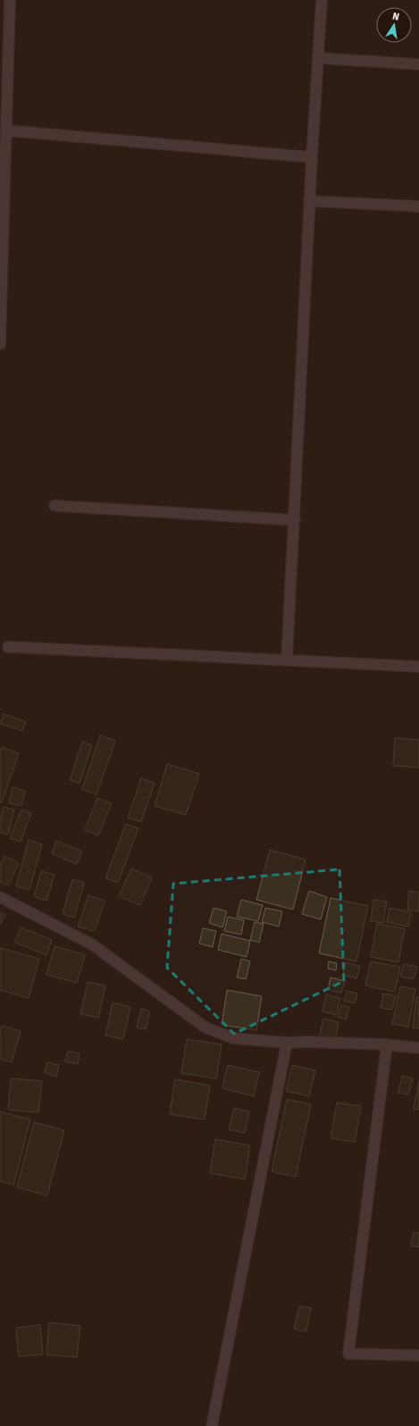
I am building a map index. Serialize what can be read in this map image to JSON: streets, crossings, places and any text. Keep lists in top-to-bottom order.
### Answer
{
  "north": "top"
}
